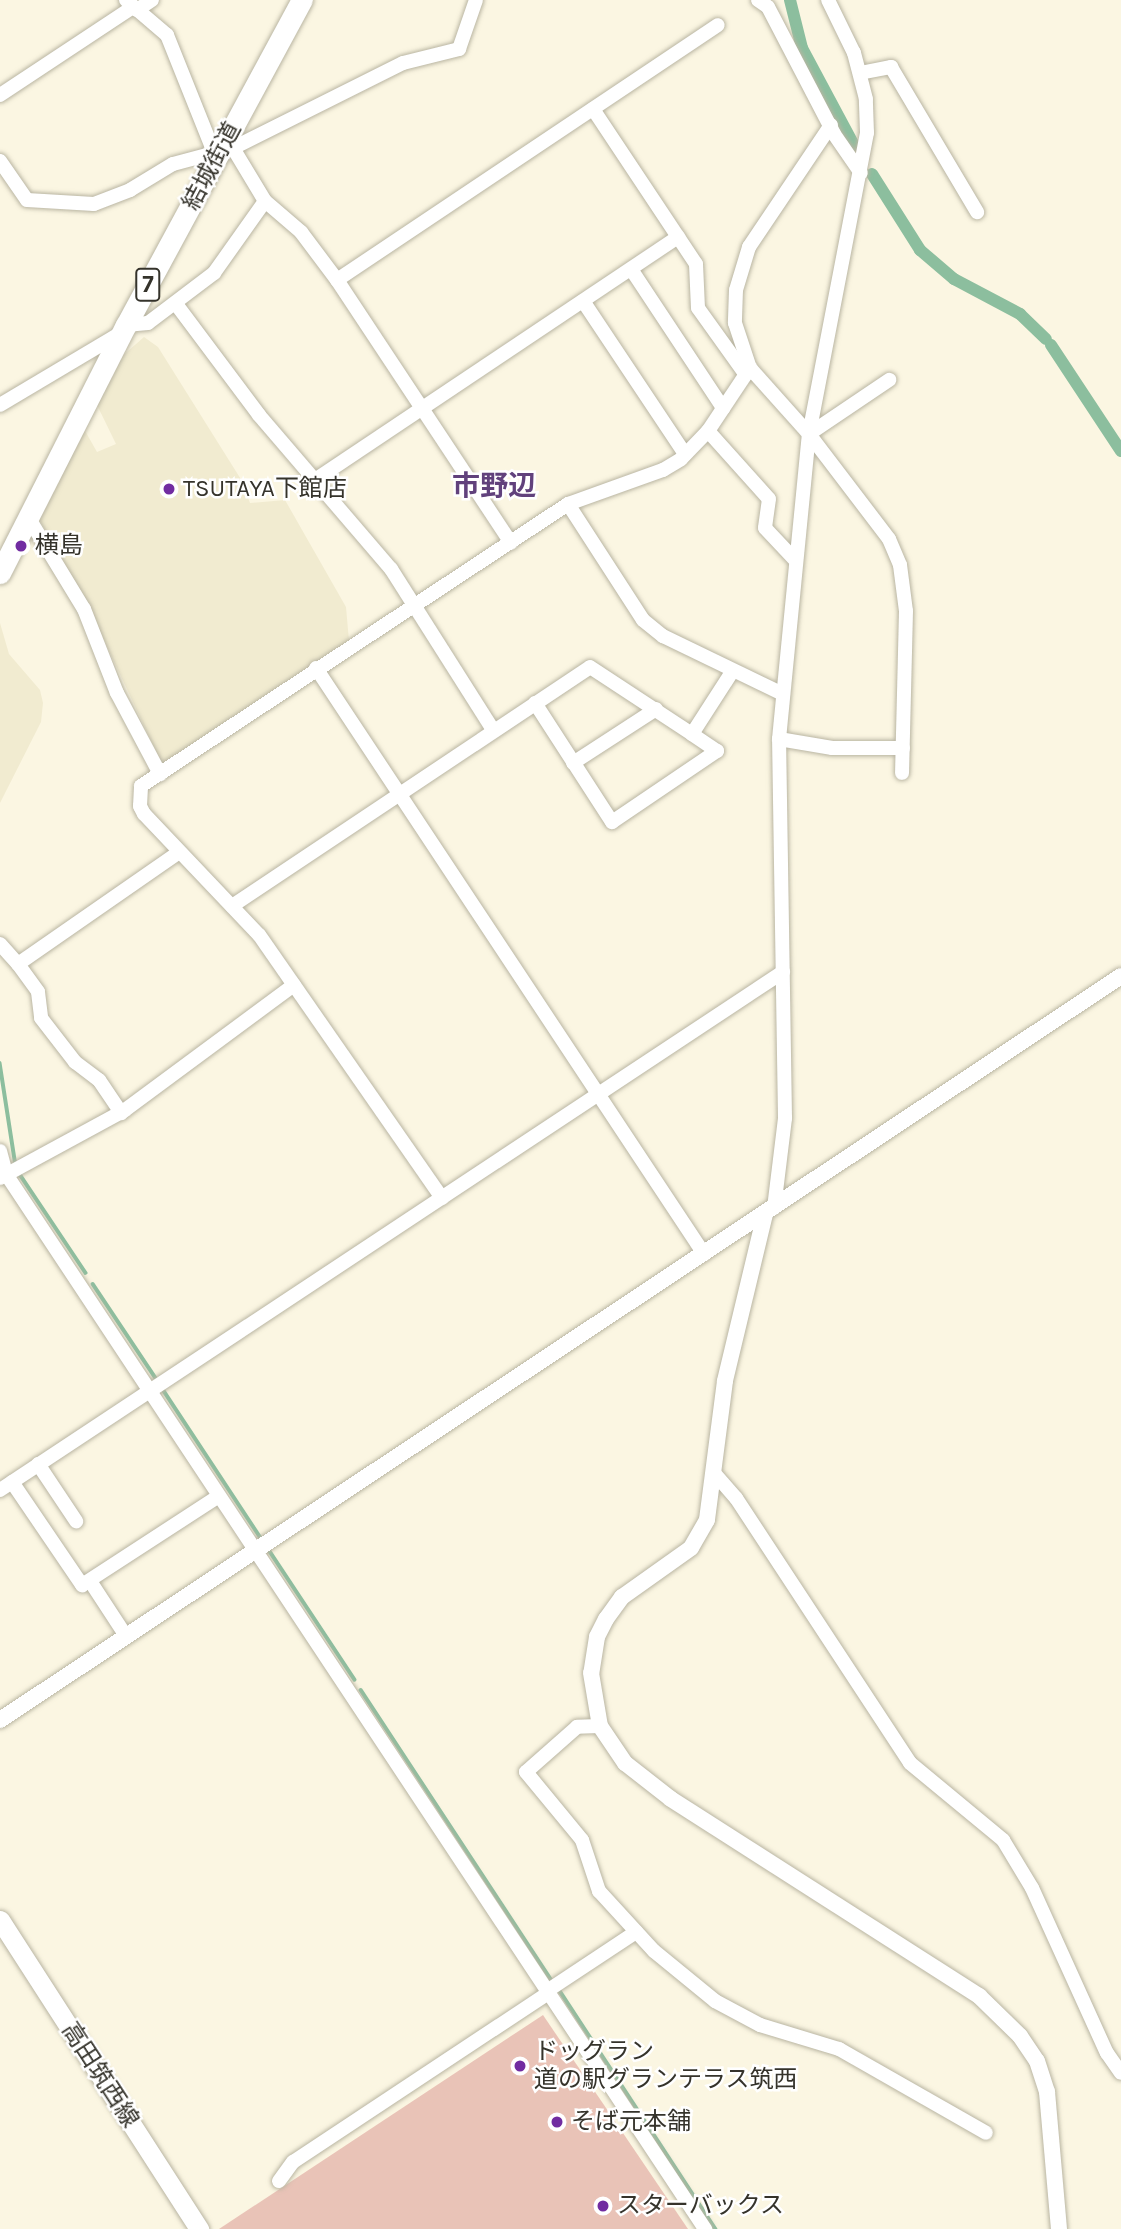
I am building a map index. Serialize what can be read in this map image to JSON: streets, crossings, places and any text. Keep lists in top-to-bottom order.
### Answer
{
  "streets": {
    "main road": ["結城街道", "7", "高田筑西線"]
  },
  "districts": ["市野辺"],
  "places": [
    "TSUTAYA下館店",
    "横島",
    "ドッグラン 道の駅グランテラス筑西",
    "そば元本舗",
    "スターバックス"
  ]
}
